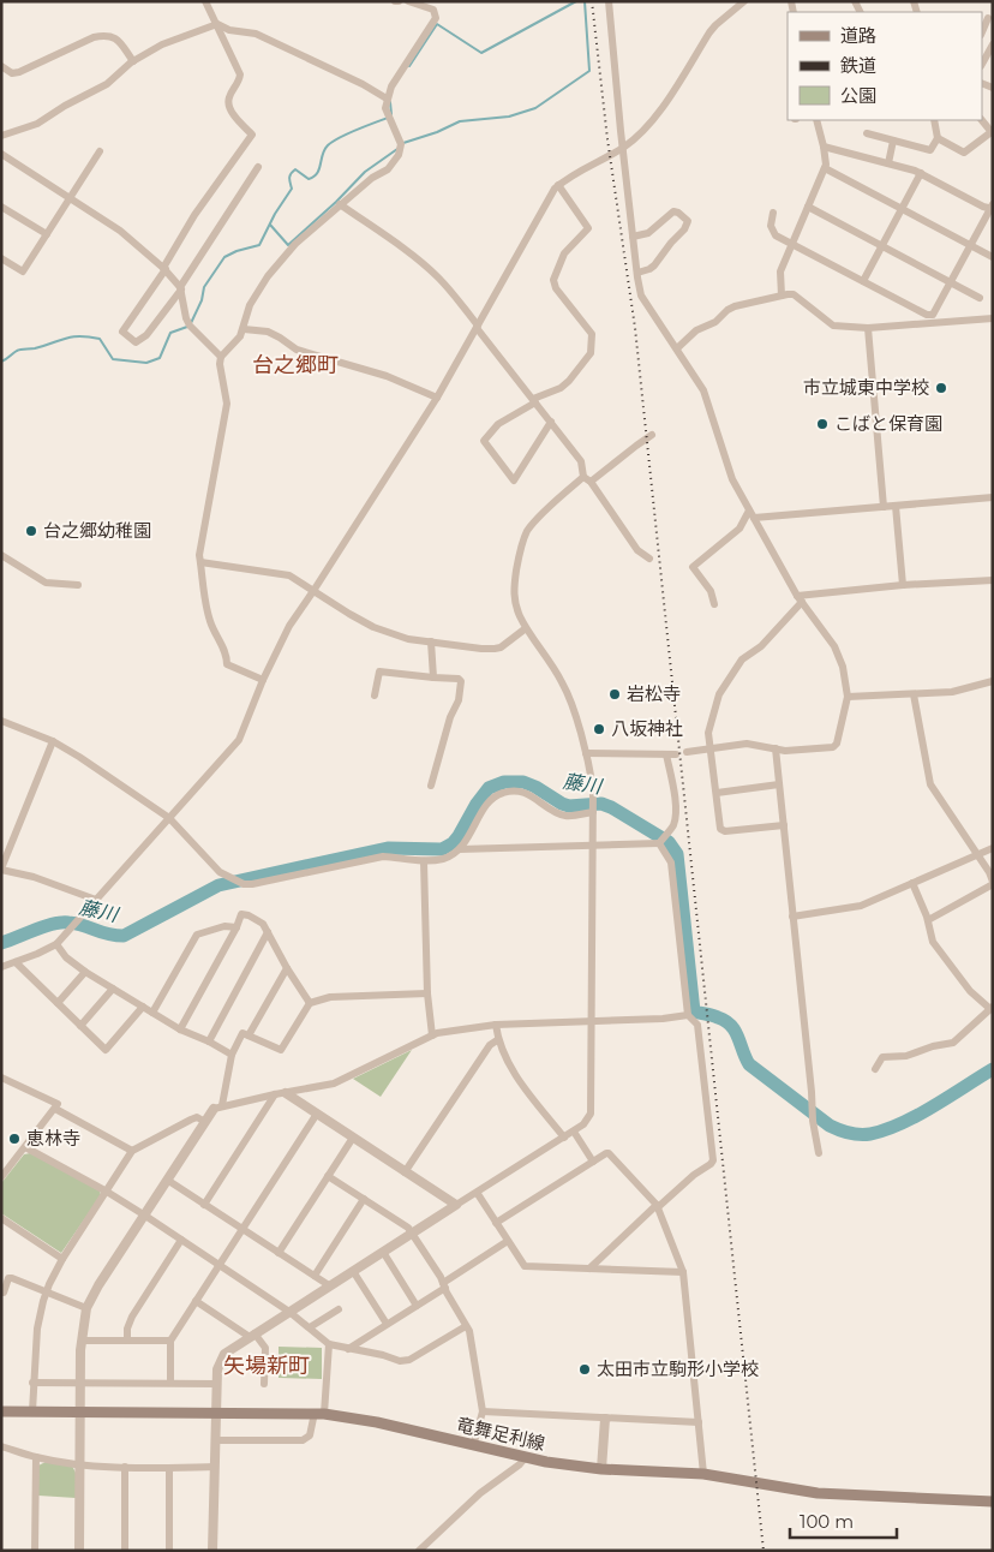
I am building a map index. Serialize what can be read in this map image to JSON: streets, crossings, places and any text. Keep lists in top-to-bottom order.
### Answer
{
  "streets": {
    "main road": ["竜舞足利線"]
  },
  "districts": ["台之郷町", "矢場新町"],
  "water": ["藤川"],
  "places": [
    "市立城東中学校",
    "こばと保育園",
    "台之郷幼稚園",
    "岩松寺",
    "八坂神社",
    "恵林寺",
    "太田市立駒形小学校"
  ],
  "legend": ["道路", "鉄道", "公園"],
  "scale_bar": "100 m"
}
